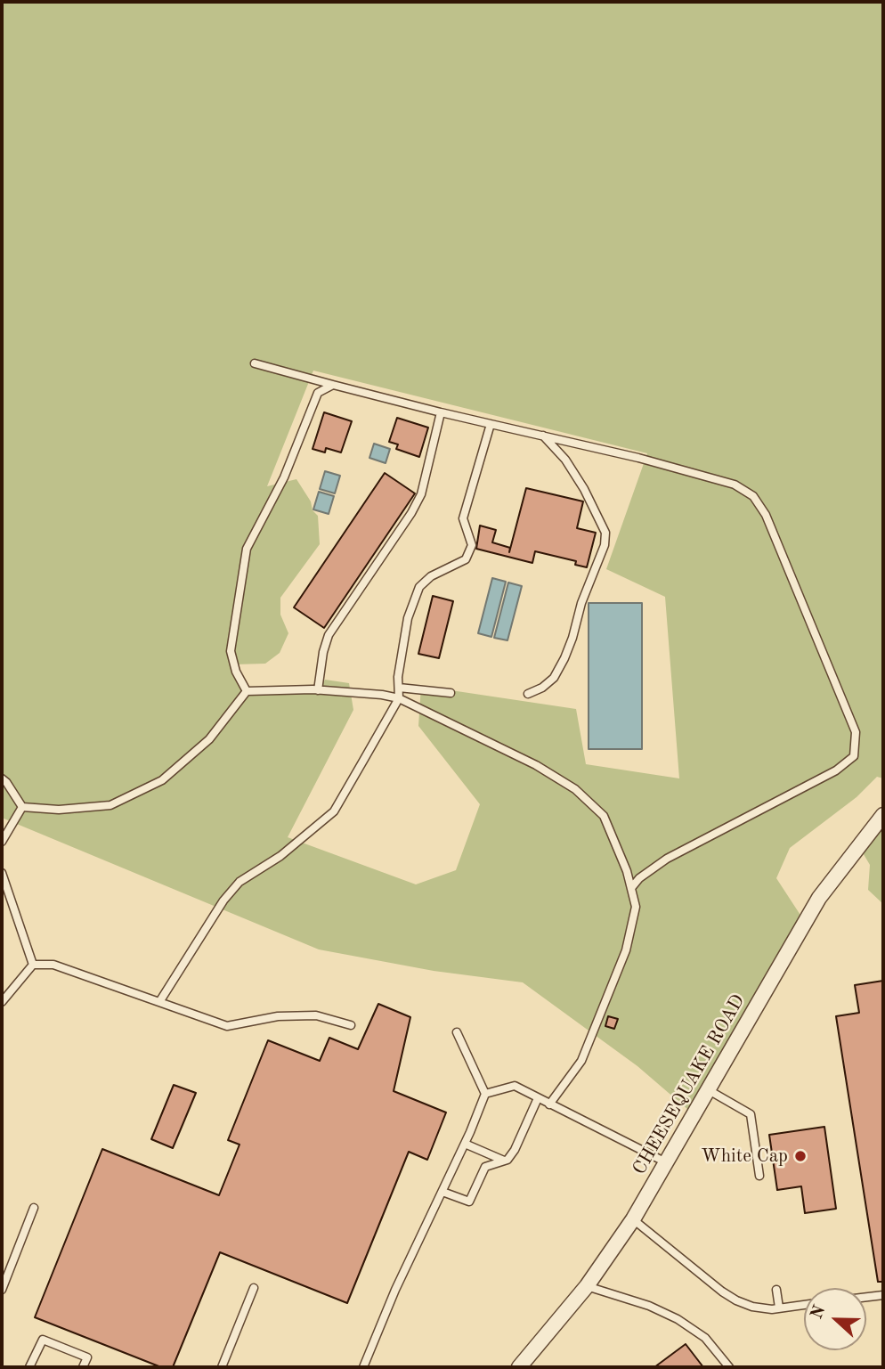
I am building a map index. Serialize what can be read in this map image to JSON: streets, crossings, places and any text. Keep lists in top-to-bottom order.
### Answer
{
  "streets": {
    "street": ["CHEESEQUAKE ROAD"]
  },
  "places": ["White Cap"],
  "north": "left"
}
